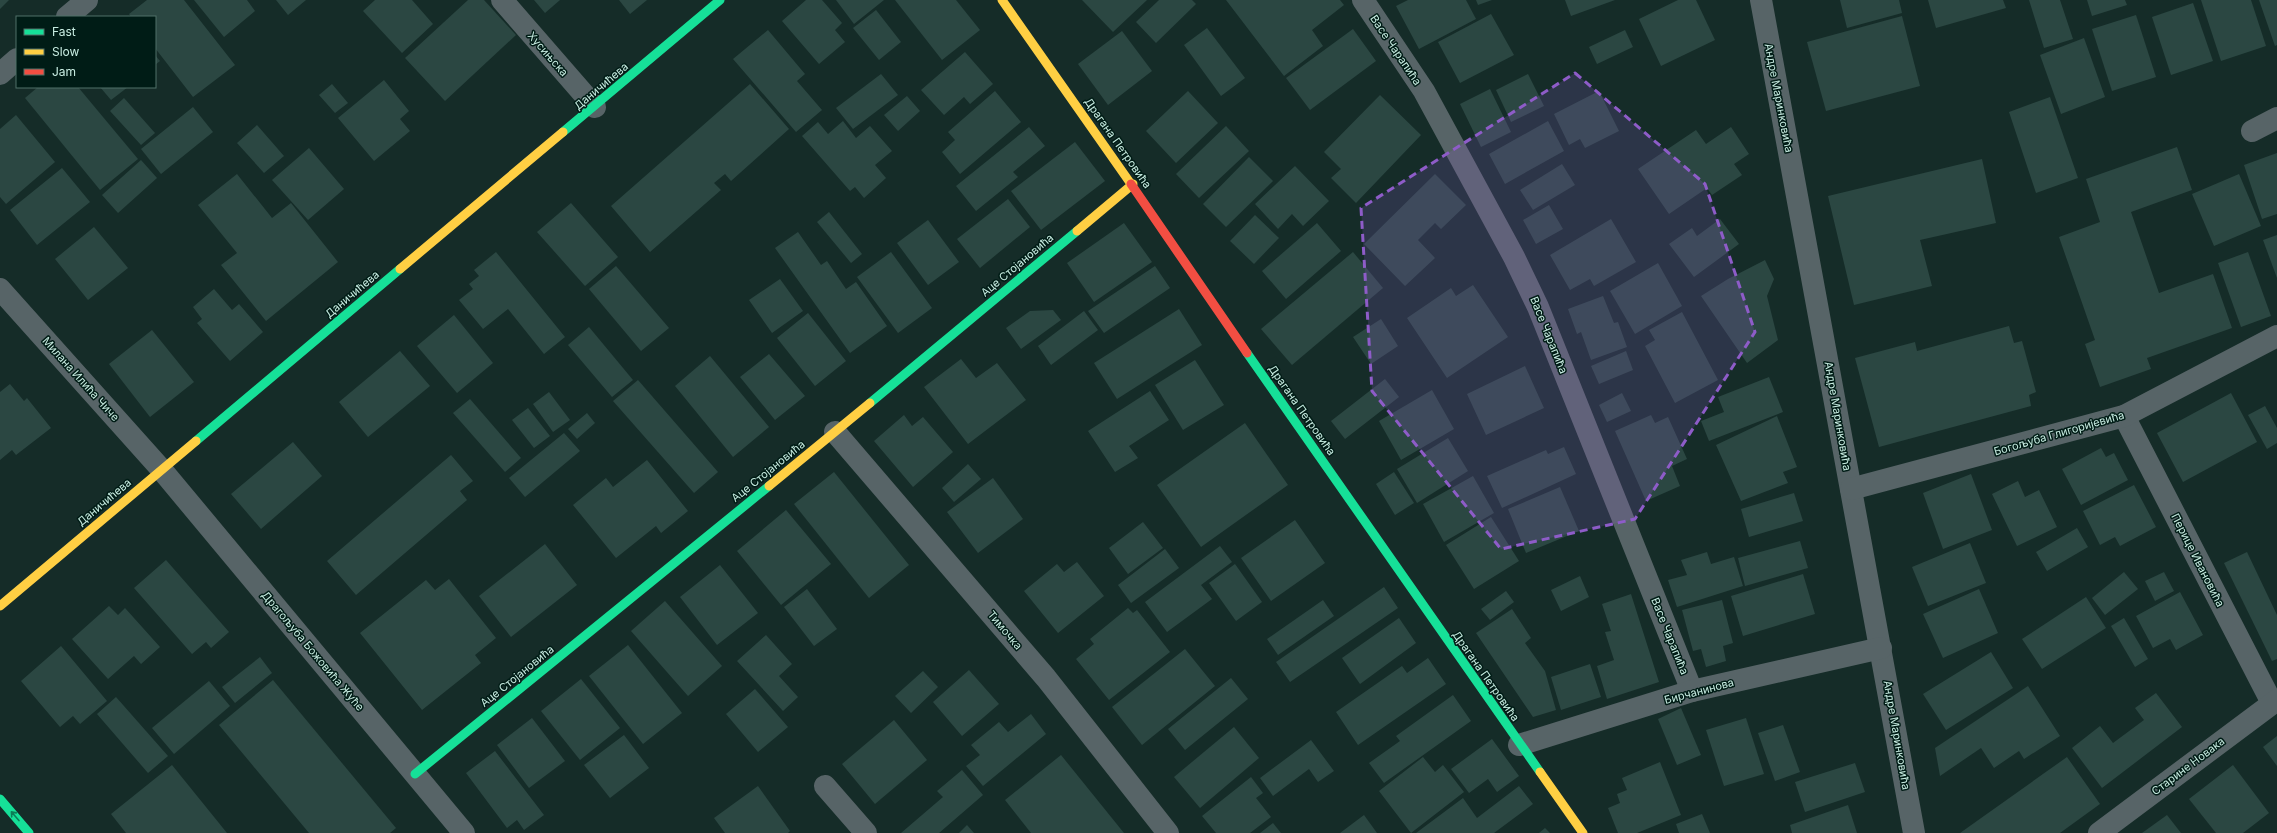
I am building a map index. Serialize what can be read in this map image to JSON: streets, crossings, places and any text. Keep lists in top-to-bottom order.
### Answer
{
  "streets": {
    "street": [
      "Васе Чарапића",
      "Хусињска",
      "Даничићева",
      "Андре Маринковића",
      "Драгана Петровића",
      "Аце Стојановића",
      "Милана Илића Чиче",
      "Богољуба Глигоријевића",
      "Перице Ивановића",
      "Тимочка",
      "Драгољуба Божовића Жуће",
      "Бирчанинова",
      "Старине Новака"
    ]
  },
  "crossings": [
    ["Васе Чарапића", "Бирчанинова"],
    ["Хусињска", "Даничићева"],
    ["Даничићева", "Милана Илића Чиче"],
    ["Даничићева", "Драгољуба Божовића Жуће"],
    ["Андре Маринковића", "Богољуба Глигоријевића"],
    ["Андре Маринковића", "Бирчанинова"],
    ["Драгана Петровића", "Аце Стојановића"],
    ["Драгана Петровића", "Бирчанинова"],
    ["Аце Стојановића", "Тимочка"],
    ["Аце Стојановића", "Драгољуба Божовића Жуће"],
    ["Милана Илића Чиче", "Драгољуба Божовића Жуће"],
    ["Богољуба Глигоријевића", "Перице Ивановића"],
    ["Перице Ивановића", "Старине Новака"]
  ],
  "legend": ["Fast", "Slow", "Jam"]
}
